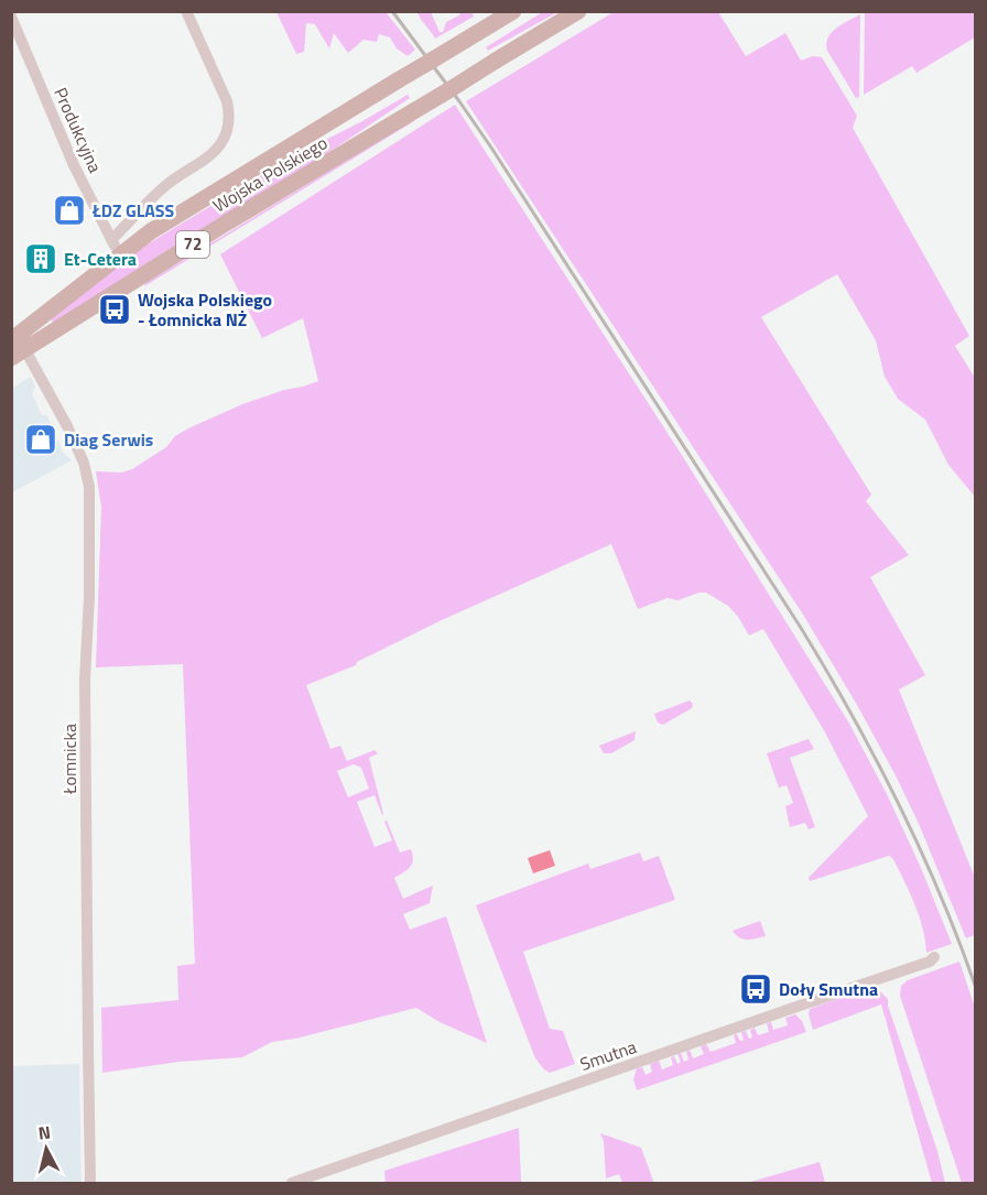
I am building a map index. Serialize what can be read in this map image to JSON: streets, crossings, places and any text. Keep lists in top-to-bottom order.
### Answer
{
  "streets": {
    "main road": ["Wojska Polskiego", "72"],
    "street": ["Produkcyjna", "Łomnicka", "Smutna"]
  },
  "crossings": [
    ["Produkcyjna", "Wojska Polskiego"],
    ["Wojska Polskiego", "Łomnicka"]
  ],
  "places": {
    "shop": ["ŁDZ GLASS", "Diag Serwis"],
    "building": ["Et-Cetera"],
    "bus stop": ["Wojska Polskiego - Łomnicka NŻ", "Doły Smutna"]
  },
  "north": "top"
}
